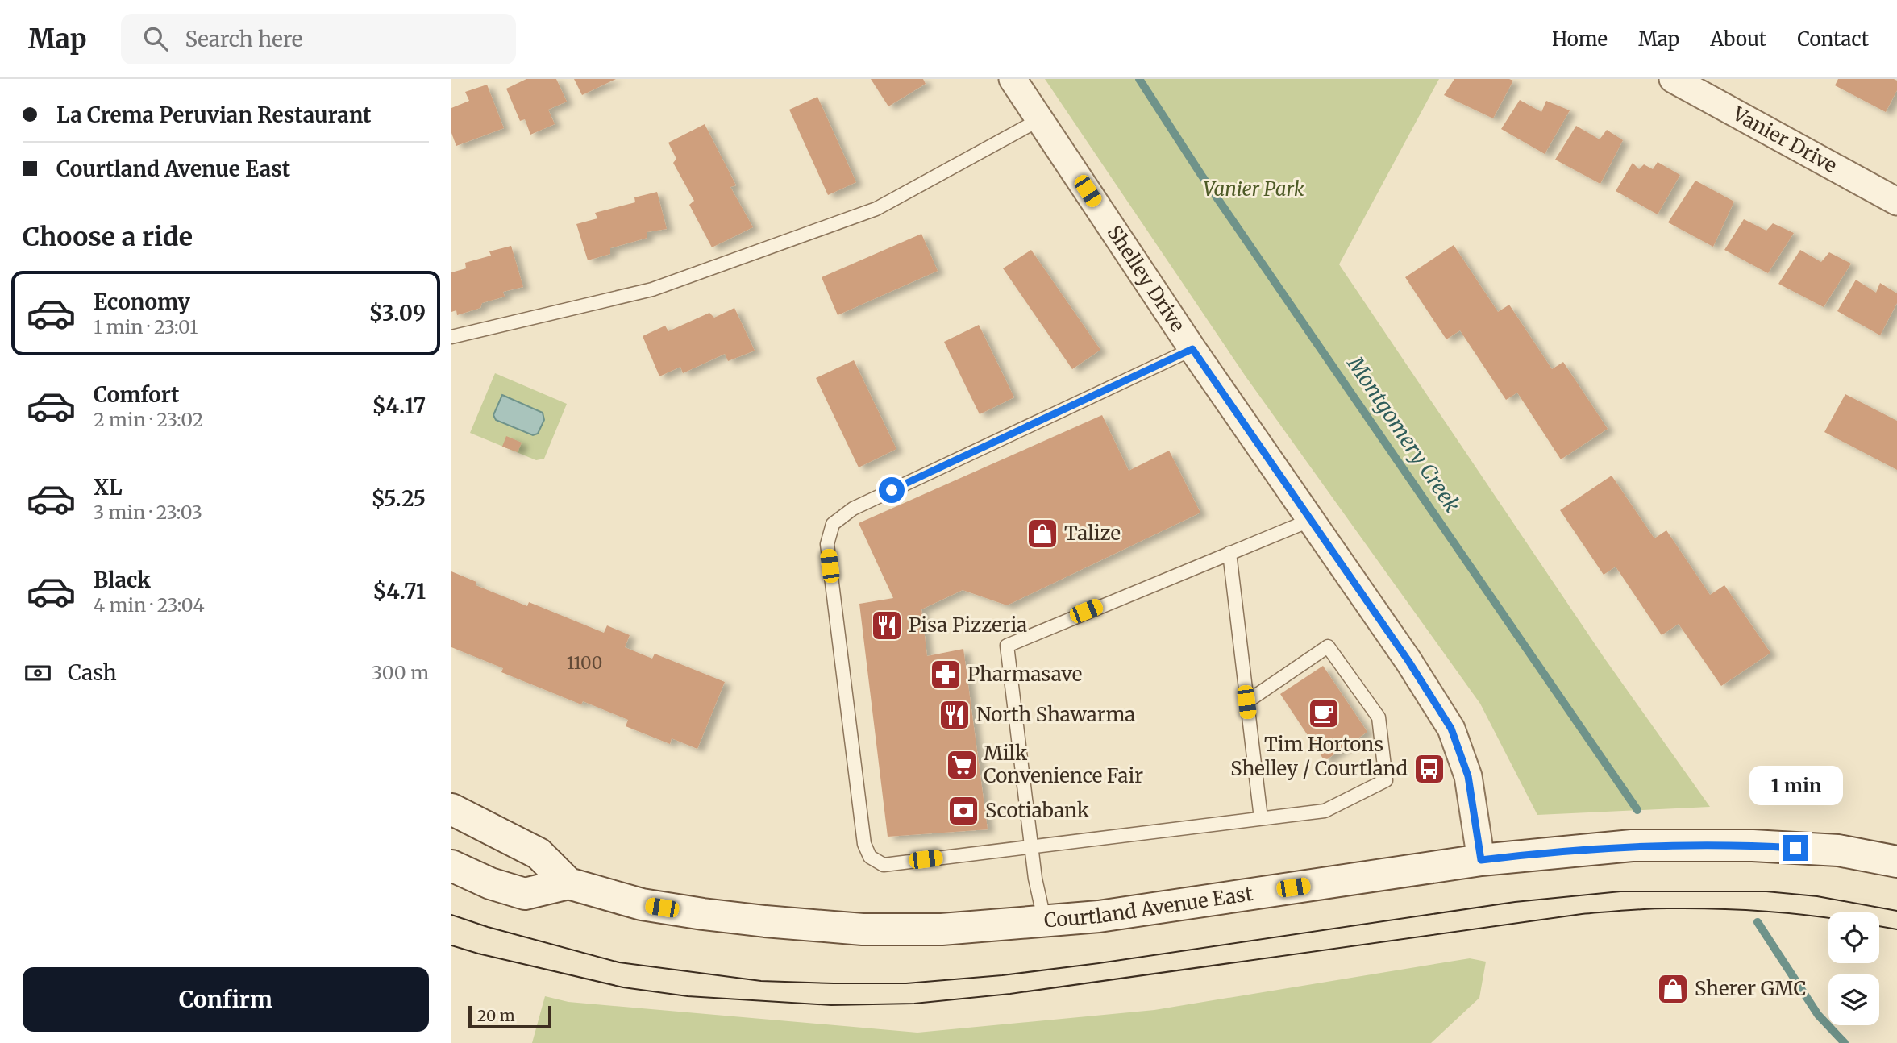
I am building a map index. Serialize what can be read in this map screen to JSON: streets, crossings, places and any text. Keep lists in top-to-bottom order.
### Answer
{
  "streets": {
    "main road": ["Courtland Avenue East"],
    "street": ["Vanier Drive", "Shelley Drive"]
  },
  "crossings": [
    ["Shelley Drive", "Courtland Avenue East"]
  ],
  "water": ["Montgomery Creek"],
  "parks": ["Vanier Park"],
  "places": {
    "shop": ["Talize", "Sherer GMC"],
    "restaurant": ["Pisa Pizzeria", "North Shawarma"],
    "pharmacy": ["Pharmasave"],
    "cafe": ["Tim Hortons"],
    "supermarket": ["Milk Convenience Fair"],
    "bus stop": ["Shelley / Courtland"],
    "bank": ["Scotiabank"]
  },
  "house_numbers": ["1100"],
  "scale_bar": "20 m",
  "page": {
    "header": "Map",
    "search": "Search here",
    "nav": [
      "Home",
      "Map",
      "About",
      "Contact"
    ],
    "banner": ["La Crema Peruvian Restaurant", "Courtland Avenue East"],
    "heading": "Choose a ride",
    "list": [
      {
        "name": "Economy",
        "note": "1 min · 23:01",
        "value": "$3.09"
      },
      {
        "name": "Comfort",
        "note": "2 min · 23:02",
        "value": "$4.17"
      },
      {
        "name": "XL",
        "note": "3 min · 23:03",
        "value": "$5.25"
      },
      {
        "name": "Black",
        "note": "4 min · 23:04",
        "value": "$4.71"
      }
    ],
    "pay": ["Cash", "300 m"],
    "bubble": "1 min",
    "buttons": "Confirm",
    "scale": "20 m"
  }
}
